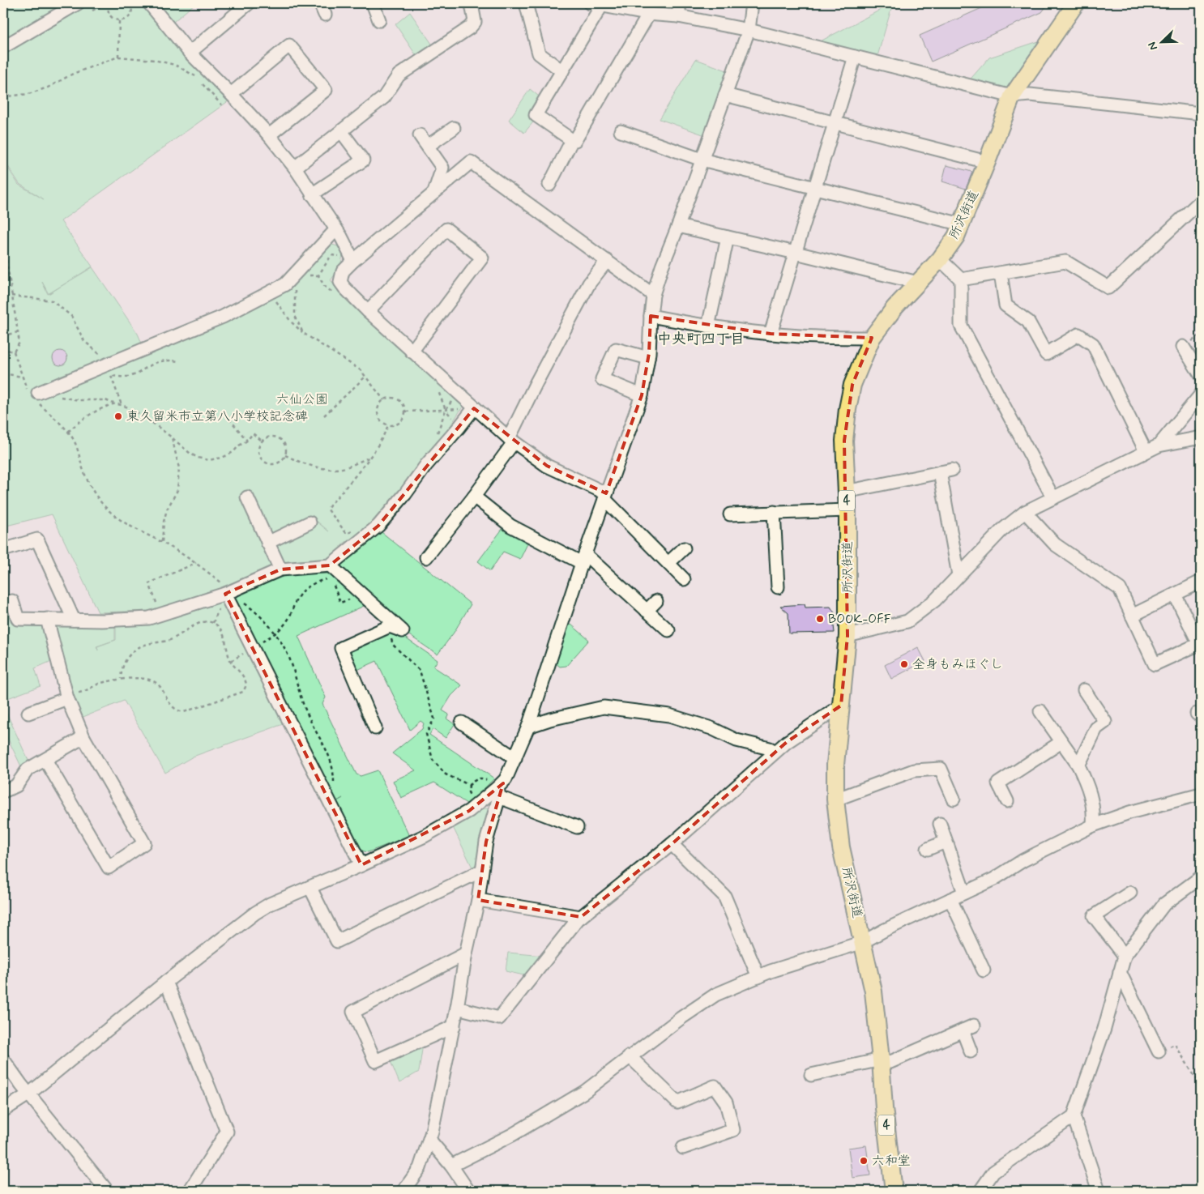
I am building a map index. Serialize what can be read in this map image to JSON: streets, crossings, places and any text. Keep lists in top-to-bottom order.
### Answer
{
  "streets": {
    "main road": ["所沢街道", "4"]
  },
  "districts": ["中央町四丁目"],
  "parks": ["六仙公園"],
  "places": [
    "東久留米市立第八小学校記念碑",
    "BOOK-OFF",
    "全身もみほぐし",
    "六和堂"
  ],
  "north": "bottom left"
}
